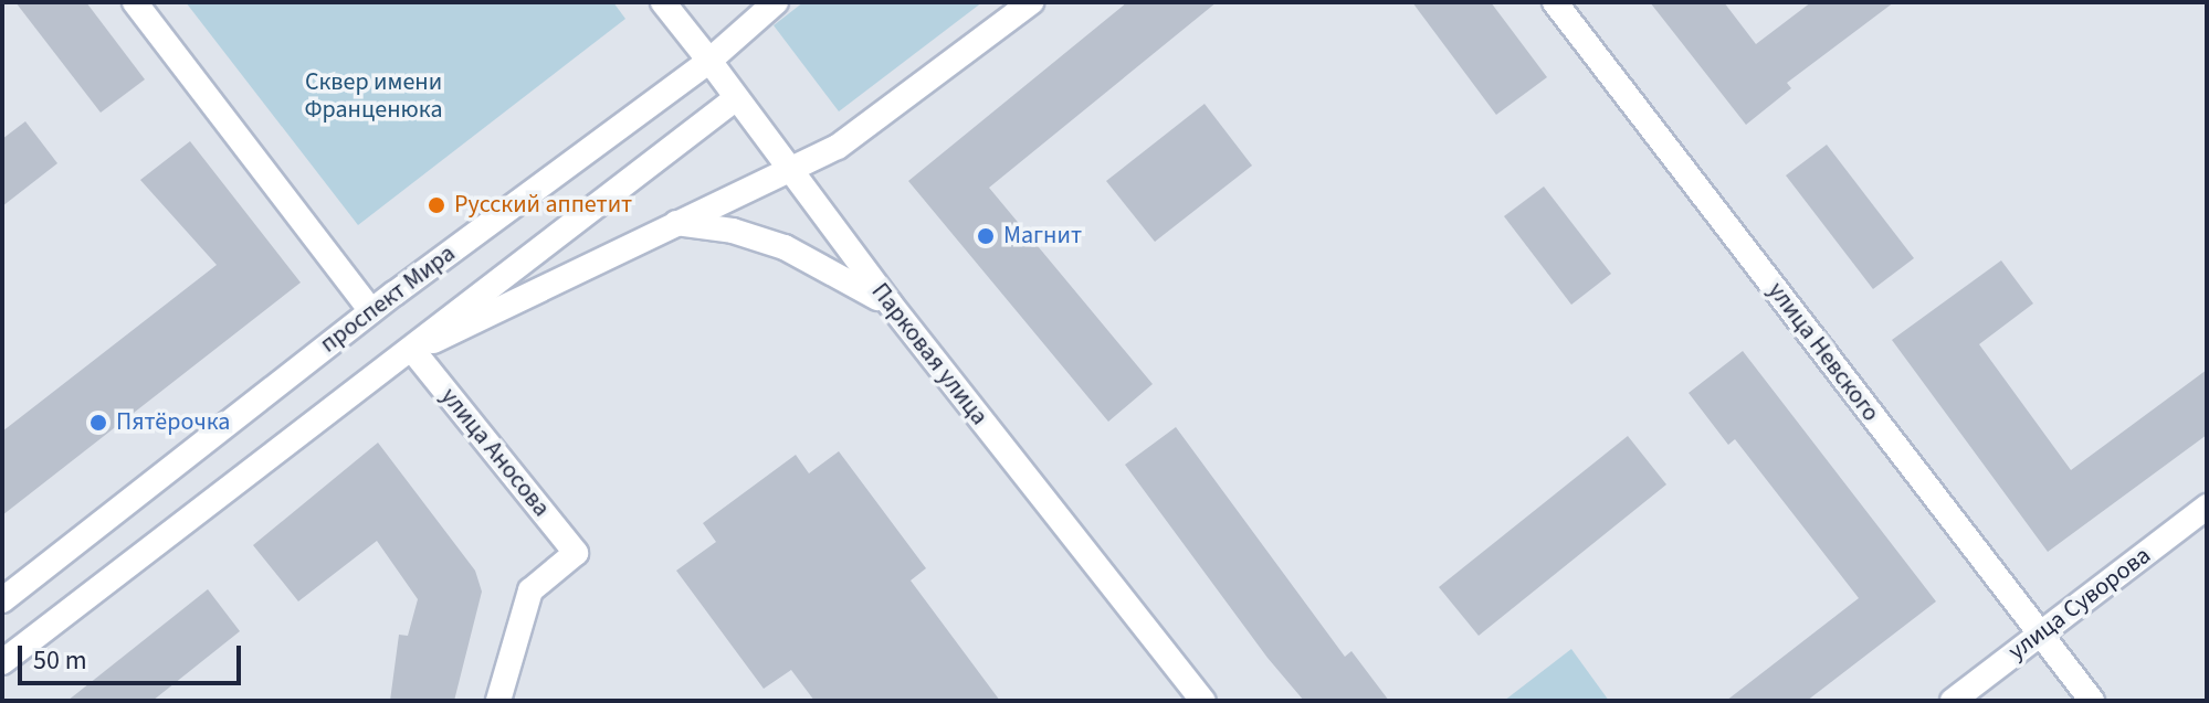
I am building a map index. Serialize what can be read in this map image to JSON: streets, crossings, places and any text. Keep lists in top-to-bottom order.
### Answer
{
  "streets": {
    "main road": [
      "проспект Мира",
      "улица Невского",
      "Парковая улица",
      "улица Аносова",
      "улица Суворова"
    ]
  },
  "crossings": [
    ["проспект Мира", "Парковая улица"],
    ["проспект Мира", "улица Аносова"],
    ["улица Невского", "улица Суворова"]
  ],
  "parks": ["Сквер имени Франценюка"],
  "places": ["Русский аппетит", "Магнит", "Пятёрочка"],
  "scale_bar": "50 m"
}
